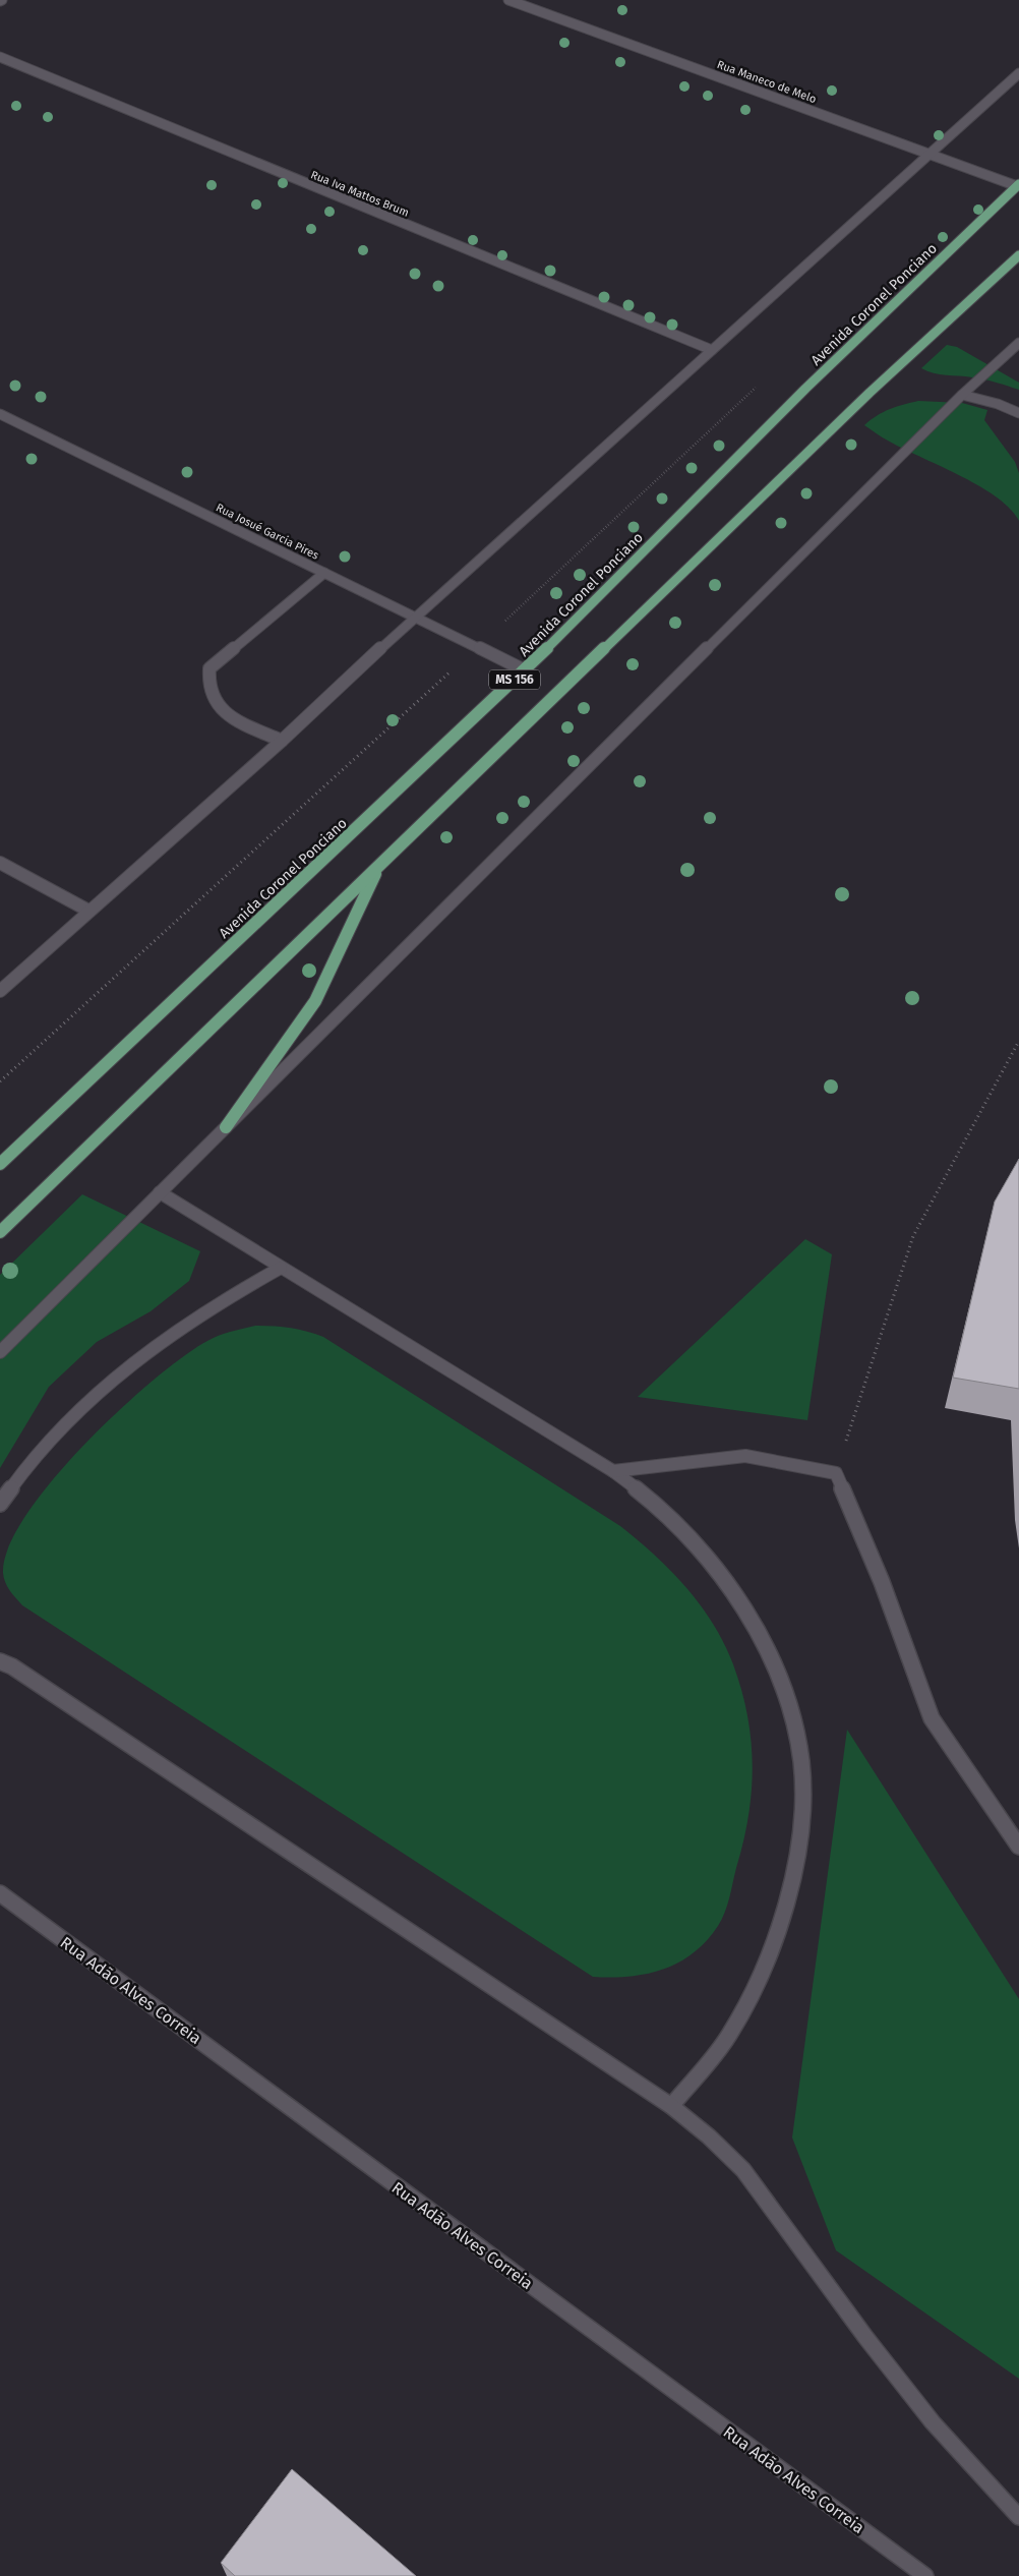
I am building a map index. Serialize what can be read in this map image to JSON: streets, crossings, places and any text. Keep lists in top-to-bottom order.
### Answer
{
  "streets": {
    "main road": [
      "Rua Maneco de Melo",
      "Rua Iva Mattos Brum",
      "Avenida Coronel Ponciano",
      "Rua Josué Garcia Pires",
      "MS 156",
      "Rua Adão Alves Correia"
    ]
  },
  "crossings": [
    ["Rua Maneco de Melo", "Avenida Coronel Ponciano"],
    ["Avenida Coronel Ponciano", "Rua Josué Garcia Pires"]
  ]
}
